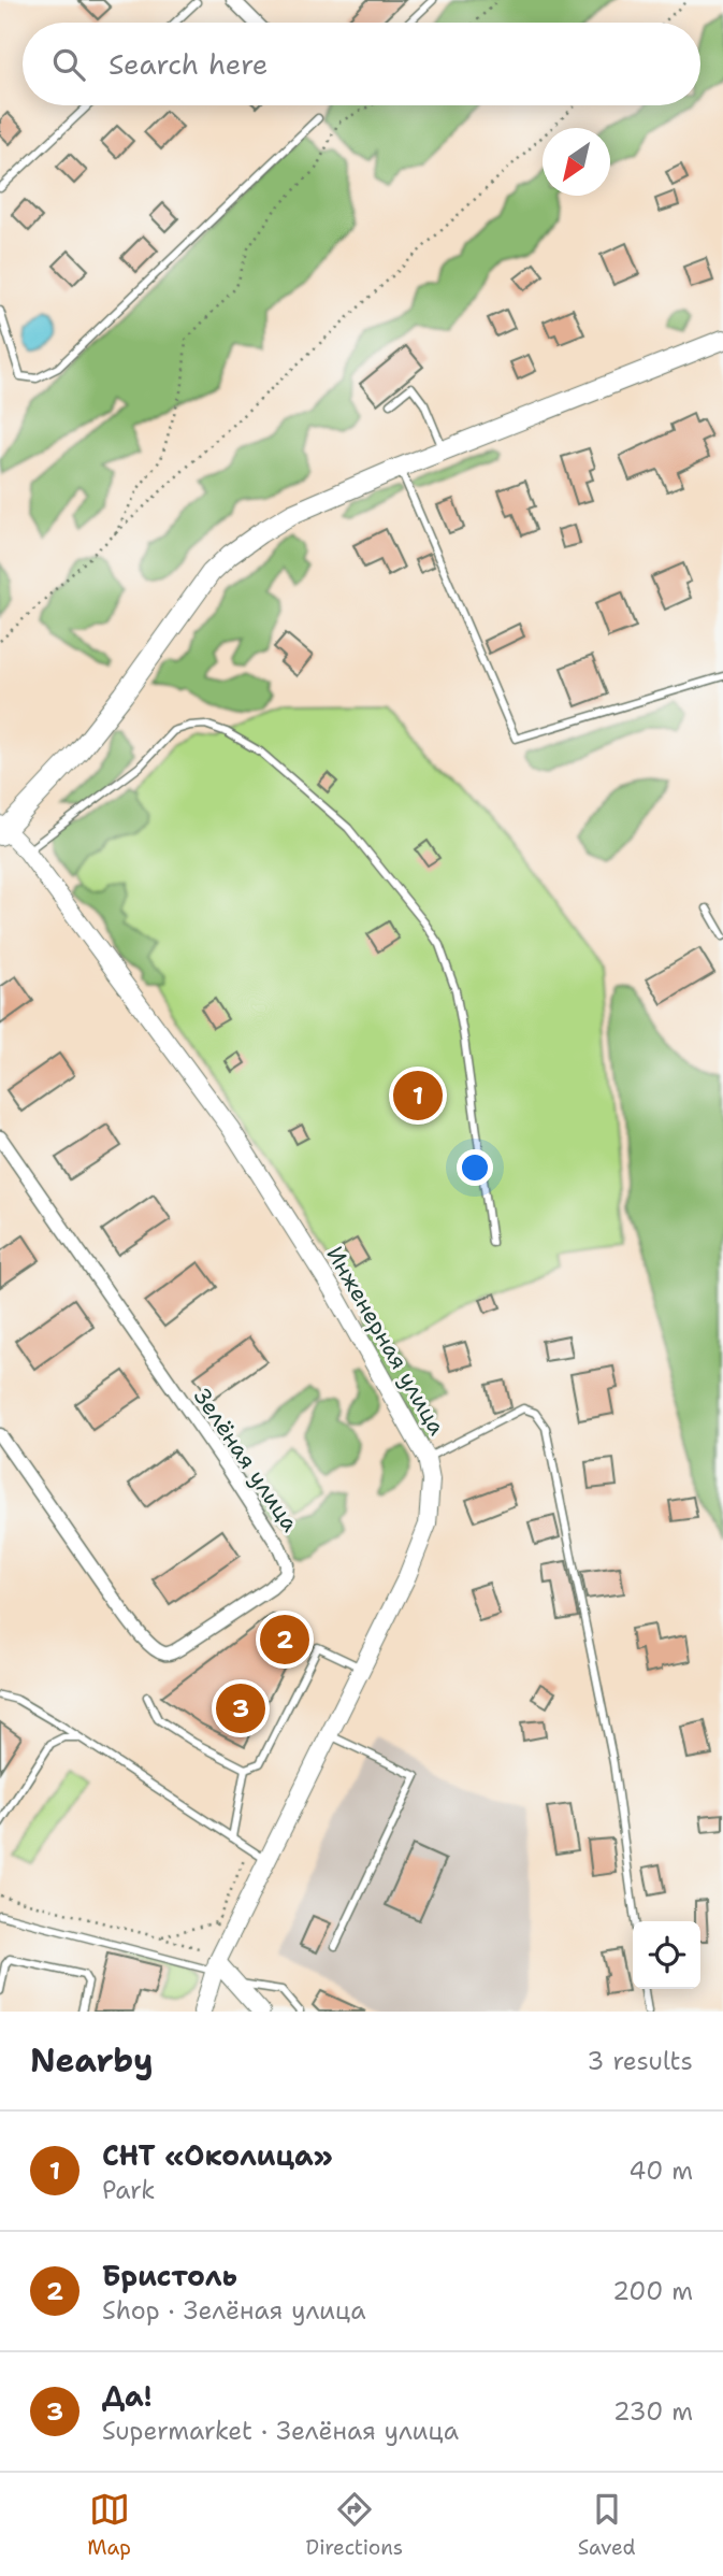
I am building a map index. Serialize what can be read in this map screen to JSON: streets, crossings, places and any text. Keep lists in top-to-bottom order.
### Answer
{
  "streets": {
    "street": ["Инженерная улица", "Зелёная улица"]
  },
  "north": "bottom left",
  "page": {
    "search": "Search here",
    "pins": ["1", "2", "3"],
    "heading": ["Nearby", "3 results"],
    "list": [
      {
        "mark": "1",
        "name": "СНТ «Околица»",
        "note": "Park",
        "value": "40 m"
      },
      {
        "mark": "2",
        "name": "Бристоль",
        "note": "Shop · Зелёная улица",
        "value": "200 m"
      },
      {
        "mark": "3",
        "name": "Да!",
        "note": "Supermarket · Зелёная улица",
        "value": "230 m"
      }
    ],
    "nav": ["Map", "Directions", "Saved"]
  }
}
